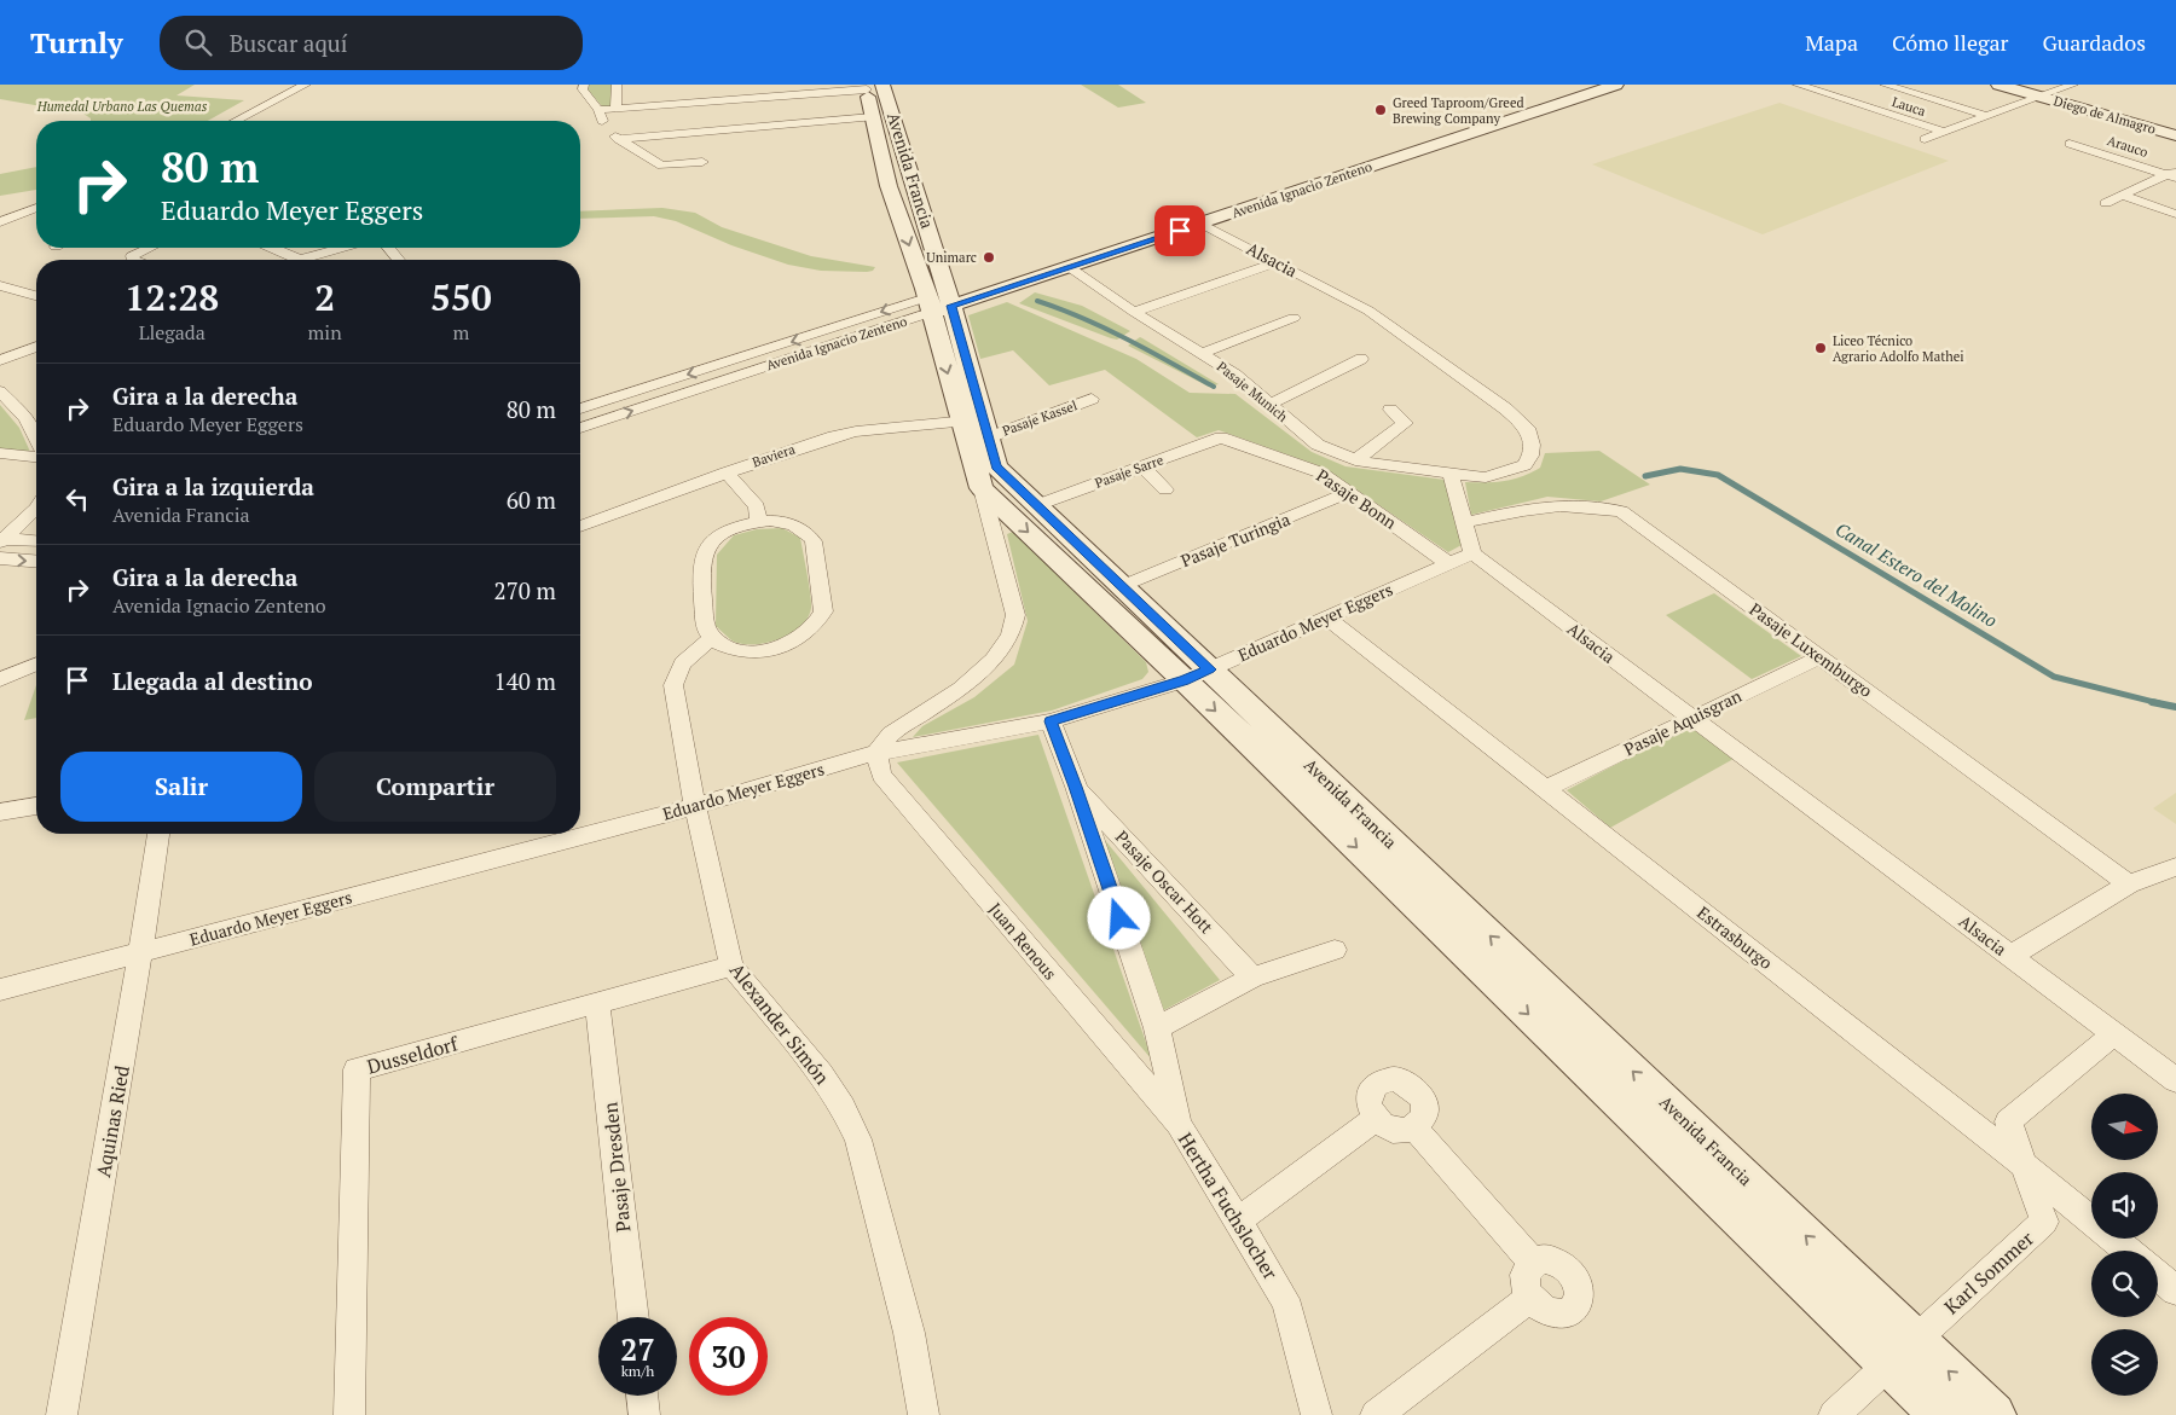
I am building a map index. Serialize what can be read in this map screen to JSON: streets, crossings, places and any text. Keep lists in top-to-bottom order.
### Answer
{
  "streets": {
    "main road": ["Diego de Almagro", "Avenida Francia", "Avenida Ignacio Zenteno"],
    "street": [
      "Lauca",
      "Arauco",
      "Alsacia",
      "Pasaje Munich",
      "Pasaje Kassel",
      "Baviera",
      "Pasaje Sarre",
      "Pasaje Bonn",
      "Pasaje Turingia",
      "Eduardo Meyer Eggers",
      "Pasaje Luxemburgo",
      "Pasaje Aquisgran",
      "Pasaje Oscar Hott",
      "Estrasburgo",
      "Juan Renous",
      "Alexander Simón",
      "Dusseldorf",
      "Aquinas Ried",
      "Pasaje Dresden",
      "Hertha Fuchslocher",
      "Karl Sommer"
    ]
  },
  "crossings": [
    ["Avenida Francia", "Avenida Ignacio Zenteno"],
    ["Avenida Francia", "Pasaje Kassel"],
    ["Avenida Francia", "Baviera"],
    ["Avenida Francia", "Pasaje Sarre"],
    ["Avenida Francia", "Pasaje Turingia"],
    ["Avenida Francia", "Eduardo Meyer Eggers"],
    ["Avenida Francia", "Karl Sommer"],
    ["Avenida Ignacio Zenteno", "Alsacia"],
    ["Avenida Ignacio Zenteno", "Pasaje Munich"],
    ["Alsacia", "Pasaje Munich"],
    ["Alsacia", "Eduardo Meyer Eggers"],
    ["Alsacia", "Pasaje Aquisgran"],
    ["Alsacia", "Karl Sommer"],
    ["Pasaje Kassel", "Baviera"],
    ["Pasaje Sarre", "Pasaje Bonn"],
    ["Pasaje Bonn", "Pasaje Turingia"],
    ["Pasaje Bonn", "Eduardo Meyer Eggers"],
    ["Eduardo Meyer Eggers", "Estrasburgo"],
    ["Eduardo Meyer Eggers", "Juan Renous"],
    ["Eduardo Meyer Eggers", "Alexander Simón"],
    ["Eduardo Meyer Eggers", "Aquinas Ried"],
    ["Eduardo Meyer Eggers", "Hertha Fuchslocher"],
    ["Pasaje Luxemburgo", "Pasaje Aquisgran"],
    ["Pasaje Aquisgran", "Estrasburgo"],
    ["Pasaje Oscar Hott", "Hertha Fuchslocher"],
    ["Estrasburgo", "Karl Sommer"],
    ["Juan Renous", "Hertha Fuchslocher"],
    ["Alexander Simón", "Dusseldorf"],
    ["Dusseldorf", "Pasaje Dresden"]
  ],
  "water": ["Canal Estero del Molino"],
  "parks": ["Humedal Urbano Las Quemas"],
  "places": ["Greed Taproom/Greed Brewing Company", "Unimarc", "Liceo Técnico Agrario Adolfo Mathei"],
  "north": "right",
  "page": {
    "header": "Turnly",
    "search": "Buscar aquí",
    "nav": ["Mapa", "Cómo llegar", "Guardados"],
    "turn": ["80 m", "Eduardo Meyer Eggers"],
    "eta": [
      "12:28",
      "Llegada",
      "2",
      "min",
      "550",
      "m"
    ],
    "list": [
      {
        "name": "Gira a la derecha",
        "note": "Eduardo Meyer Eggers",
        "value": "80 m"
      },
      {
        "name": "Gira a la izquierda",
        "note": "Avenida Francia",
        "value": "60 m"
      },
      {
        "name": "Gira a la derecha",
        "note": "Avenida Ignacio Zenteno",
        "value": "270 m"
      },
      {
        "name": "Llegada al destino",
        "value": "140 m"
      }
    ],
    "buttons": ["Salir", "Compartir"],
    "speed": "27 km/h",
    "limit": "30"
  }
}
